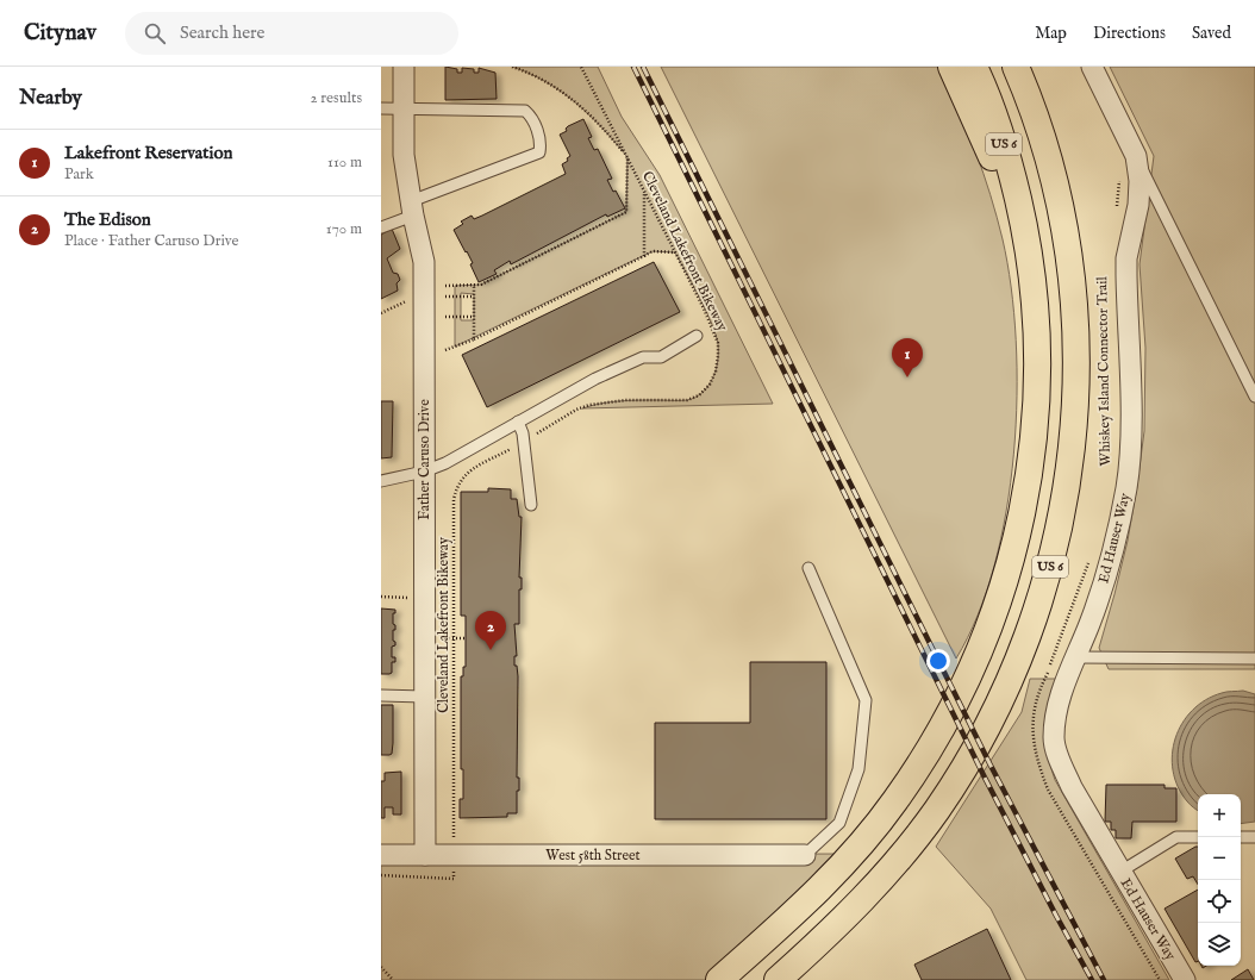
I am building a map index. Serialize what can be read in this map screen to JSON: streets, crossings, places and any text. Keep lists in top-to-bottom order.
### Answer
{
  "streets": {
    "highway": ["US 6"],
    "street": ["Father Caruso Drive", "Ed Hauser Way", "West 58th Street"],
    "path": ["Cleveland Lakefront Bikeway"]
  },
  "crossings": [
    ["Father Caruso Drive", "West 58th Street"]
  ],
  "page": {
    "header": "Citynav",
    "search": "Search here",
    "nav": ["Map", "Directions", "Saved"],
    "heading": ["Nearby", "2 results"],
    "list": [
      {
        "mark": "1",
        "name": "Lakefront Reservation",
        "note": "Park",
        "value": "110 m"
      },
      {
        "mark": "2",
        "name": "The Edison",
        "note": "Place · Father Caruso Drive",
        "value": "170 m"
      }
    ],
    "pins": ["1", "2"],
    "map_buttons": ["+", "−"]
  }
}
